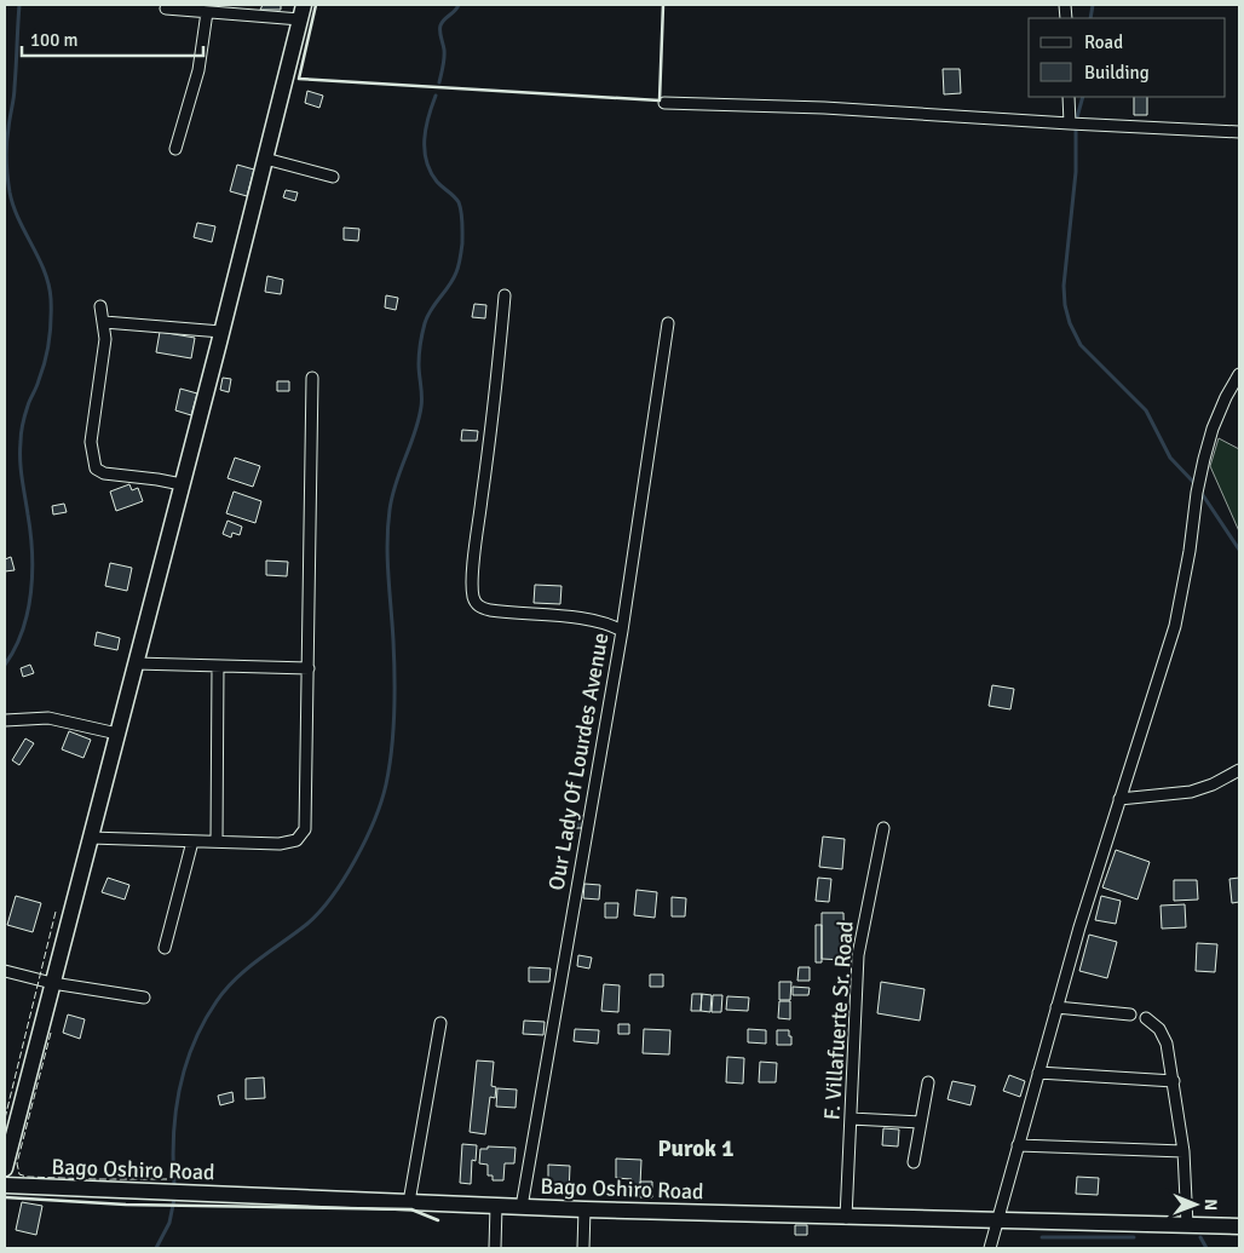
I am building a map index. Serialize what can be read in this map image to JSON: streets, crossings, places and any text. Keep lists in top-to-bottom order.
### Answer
{
  "streets": {
    "street": ["Our Lady Of Lourdes Avenue", "F. Villafuerte Sr. Road", "Bago Oshiro Road"]
  },
  "crossings": [
    ["Our Lady Of Lourdes Avenue", "Bago Oshiro Road"],
    ["F. Villafuerte Sr. Road", "Bago Oshiro Road"]
  ],
  "districts": ["Purok 1"],
  "legend": ["Road", "Building"],
  "scale_bar": "100 m",
  "north": "right"
}
